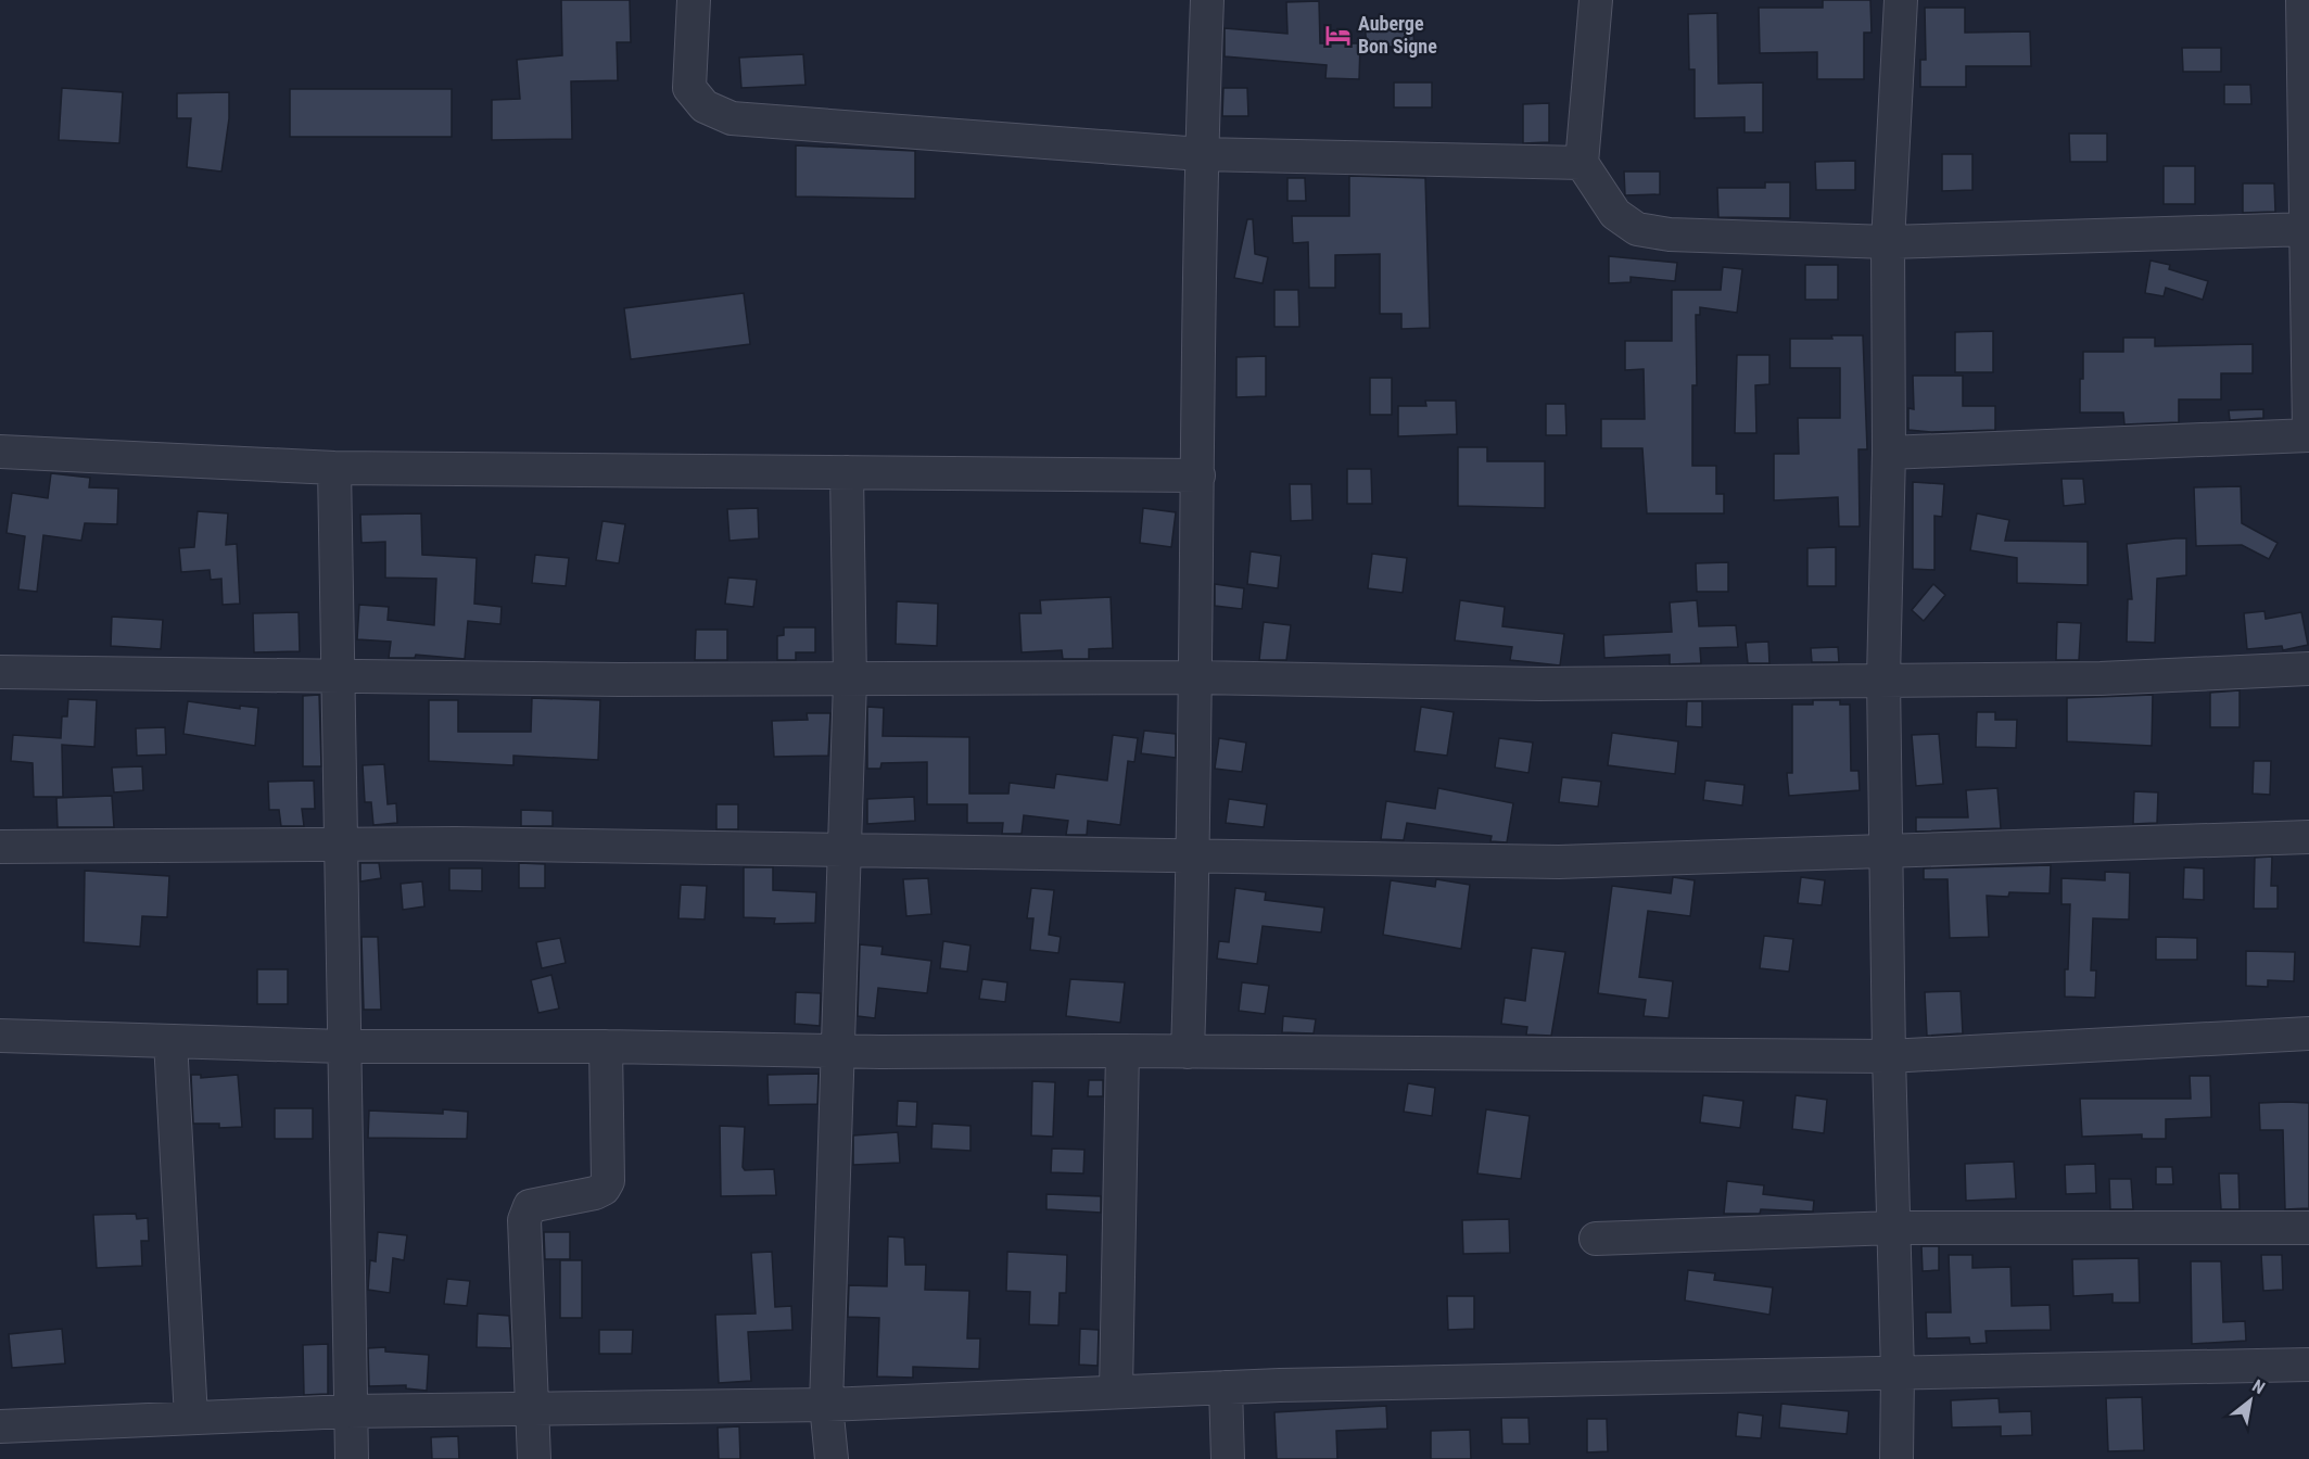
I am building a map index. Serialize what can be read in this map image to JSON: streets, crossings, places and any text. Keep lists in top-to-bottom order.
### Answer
{
  "places": {
    "hotel": ["Auberge Bon Signe"]
  },
  "north": "top right"
}
